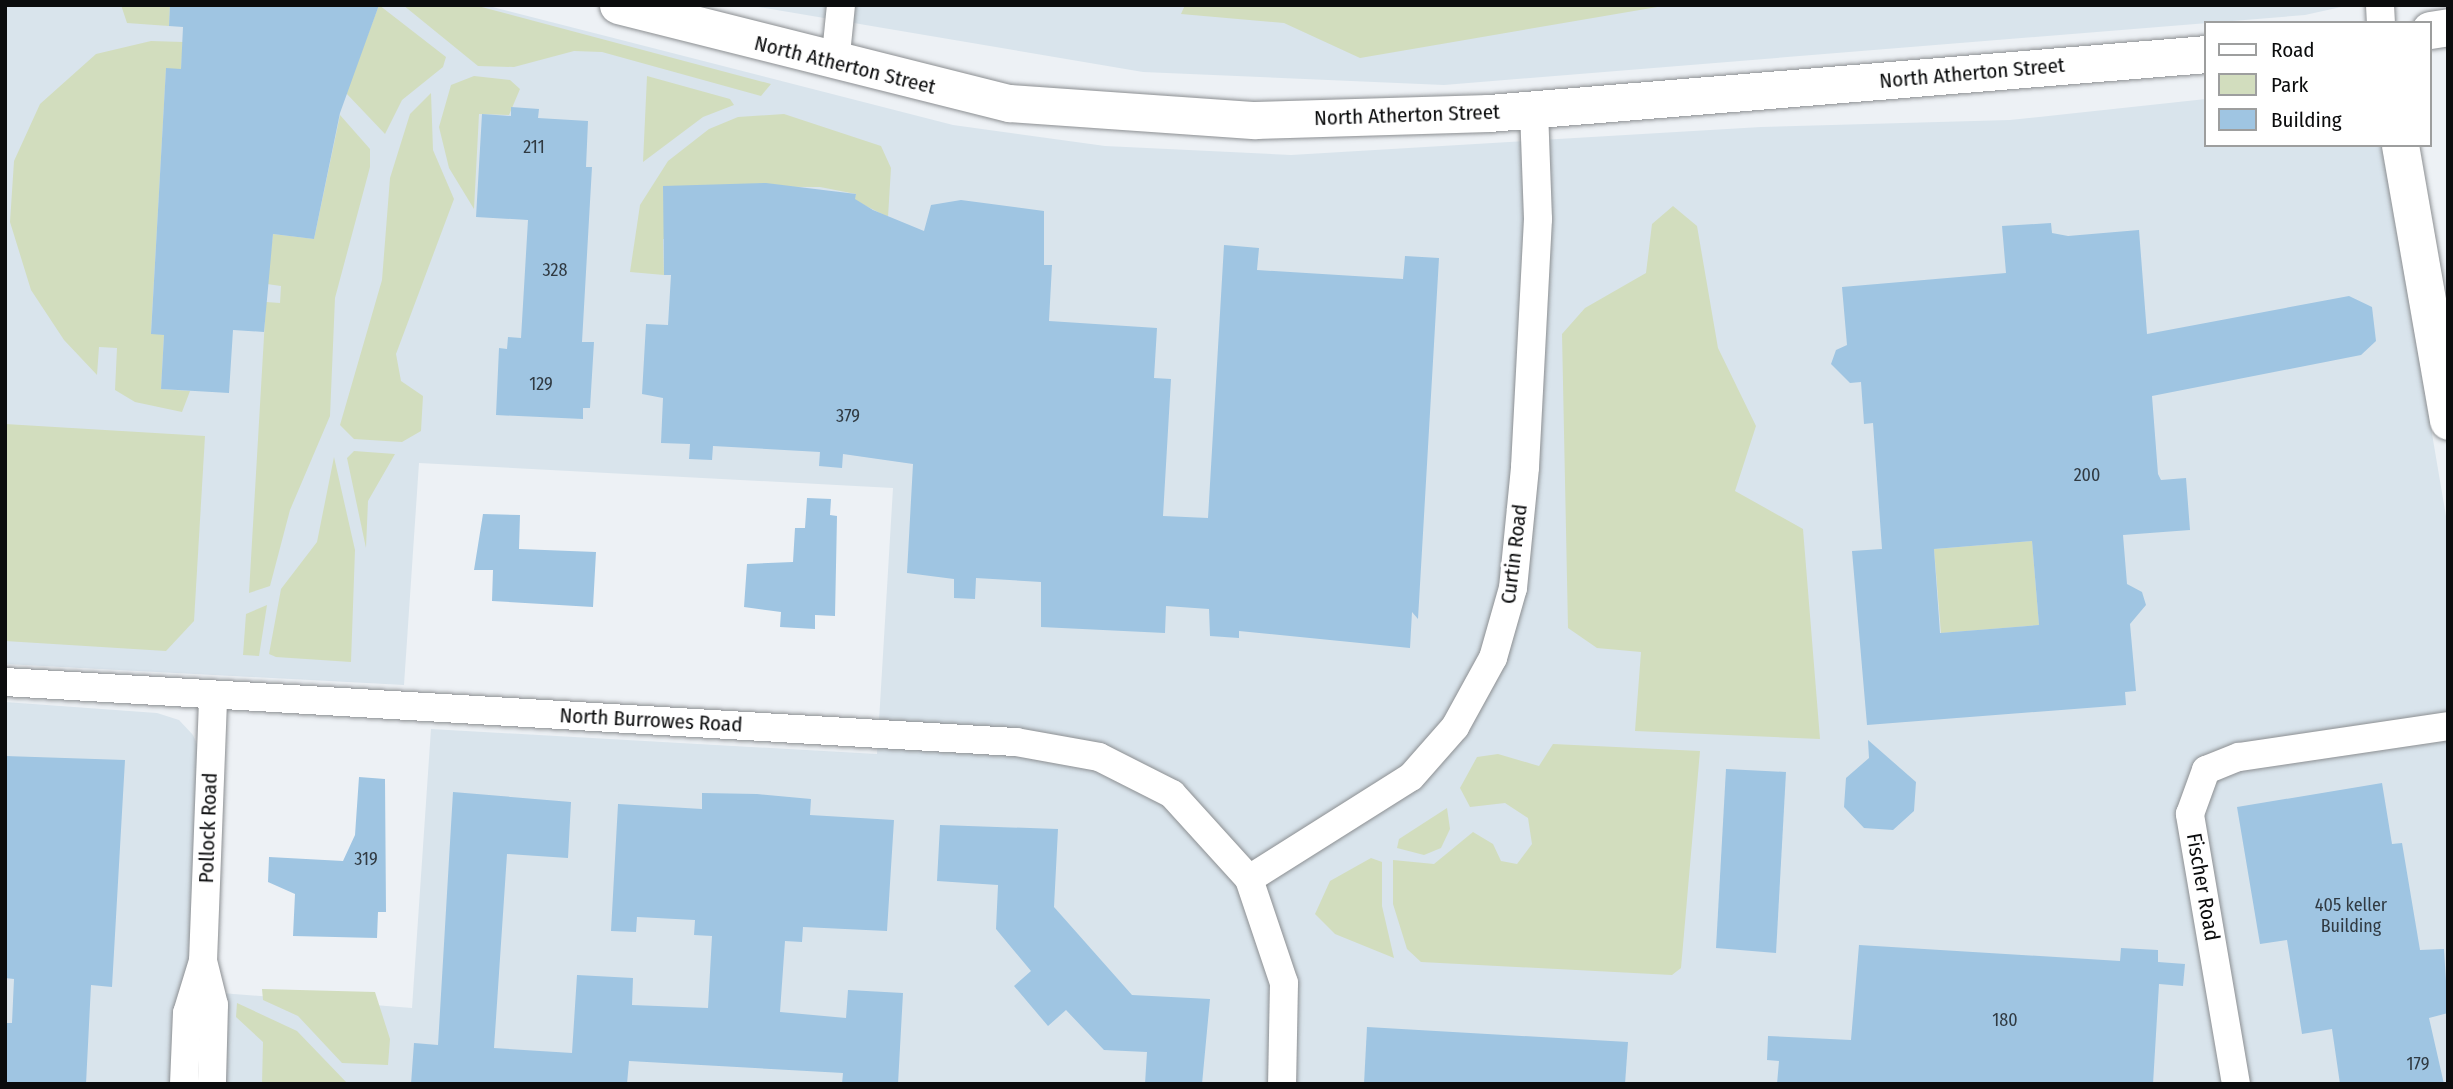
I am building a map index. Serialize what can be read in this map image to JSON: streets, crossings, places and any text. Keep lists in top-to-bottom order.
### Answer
{
  "streets": {
    "main road": ["North Atherton Street"],
    "street": [
      "Curtin Road",
      "North Burrowes Road",
      "Pollock Road",
      "Fischer Road"
    ]
  },
  "crossings": [
    ["North Atherton Street", "Curtin Road"],
    ["Curtin Road", "North Burrowes Road"],
    ["North Burrowes Road", "Pollock Road"]
  ],
  "house_numbers": [
    "211",
    "328",
    "129",
    "379",
    "200",
    "319",
    "405 keller Building",
    "180",
    "179"
  ],
  "legend": ["Road", "Park", "Building"]
}
